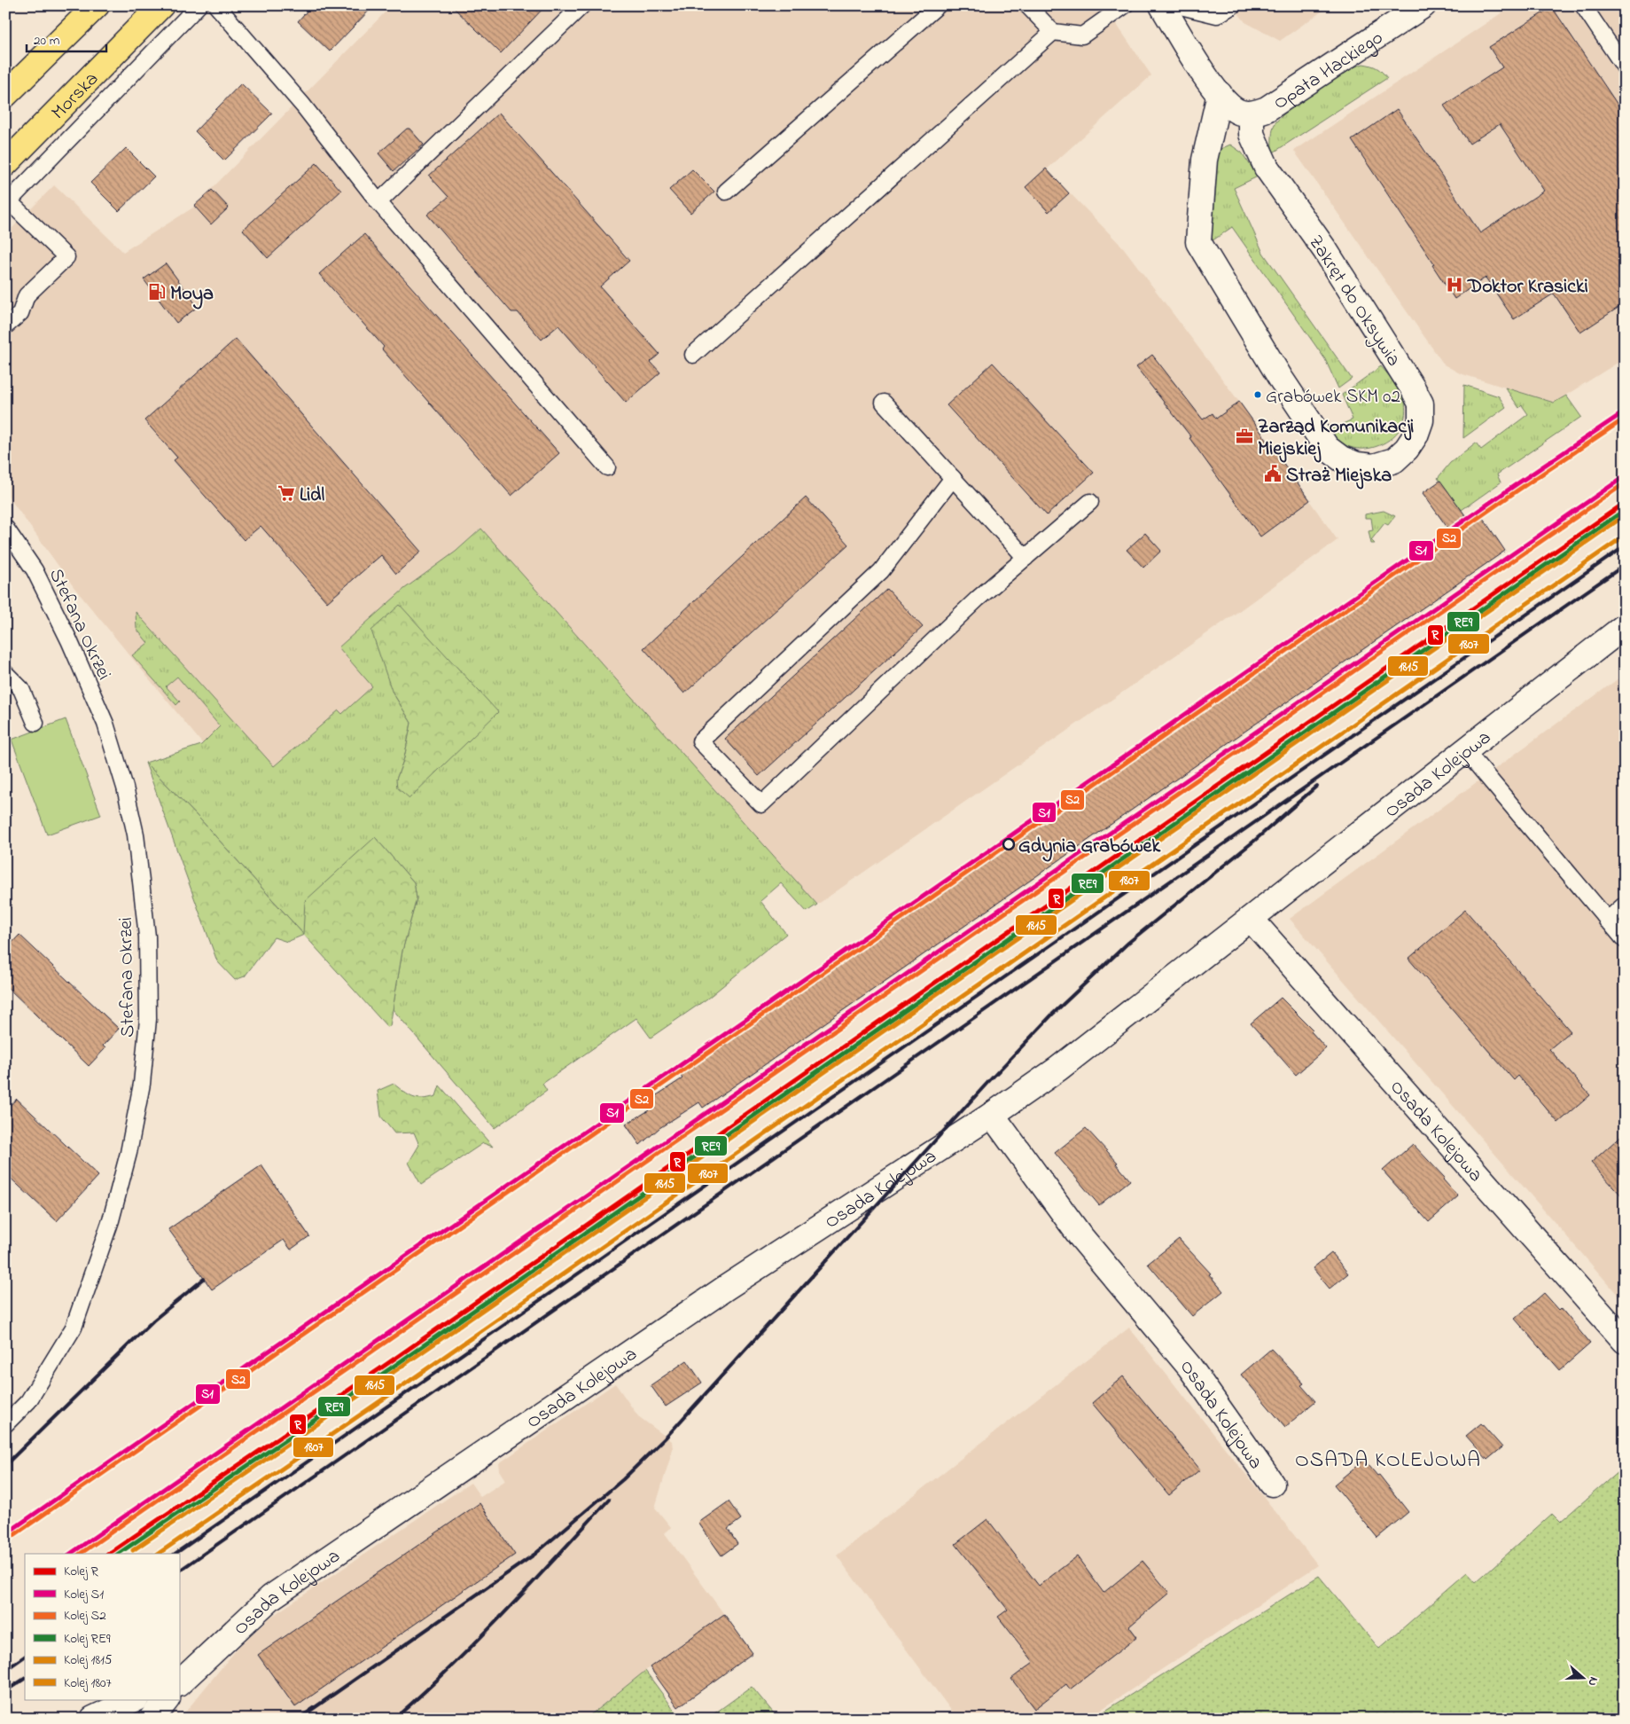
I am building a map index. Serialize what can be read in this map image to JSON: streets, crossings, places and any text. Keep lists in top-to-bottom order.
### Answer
{
  "streets": {
    "main road": ["Morska"],
    "street": ["Opata Hackiego", "Zakręt do Oksywia", "Osada Kolejowa"],
    "lane": ["Stefana Okrzei"]
  },
  "crossings": [
    ["Opata Hackiego", "Zakręt do Oksywia"]
  ],
  "districts": ["OSADA KOLEJOWA"],
  "places": {
    "hospital": ["Doktor Krasicki"],
    "fuel station": ["Moya"],
    "other": ["Grabówek SKM 02", "Gdynia Grabówek"],
    "office": ["Zarząd Komunikacji Miejskiej"],
    "public building": ["Straż Miejska"],
    "supermarket": ["Lidl"]
  },
  "lines": [
    "rail line S1",
    "rail line S2",
    "rail line R",
    "rail line RE9",
    "rail line 1815",
    "rail line 1807"
  ],
  "legend": [
    "Kolej R",
    "Kolej S1",
    "Kolej S2",
    "Kolej RE9",
    "Kolej 1815",
    "Kolej 1807"
  ],
  "scale_bar": "20 m",
  "north": "right"
}
